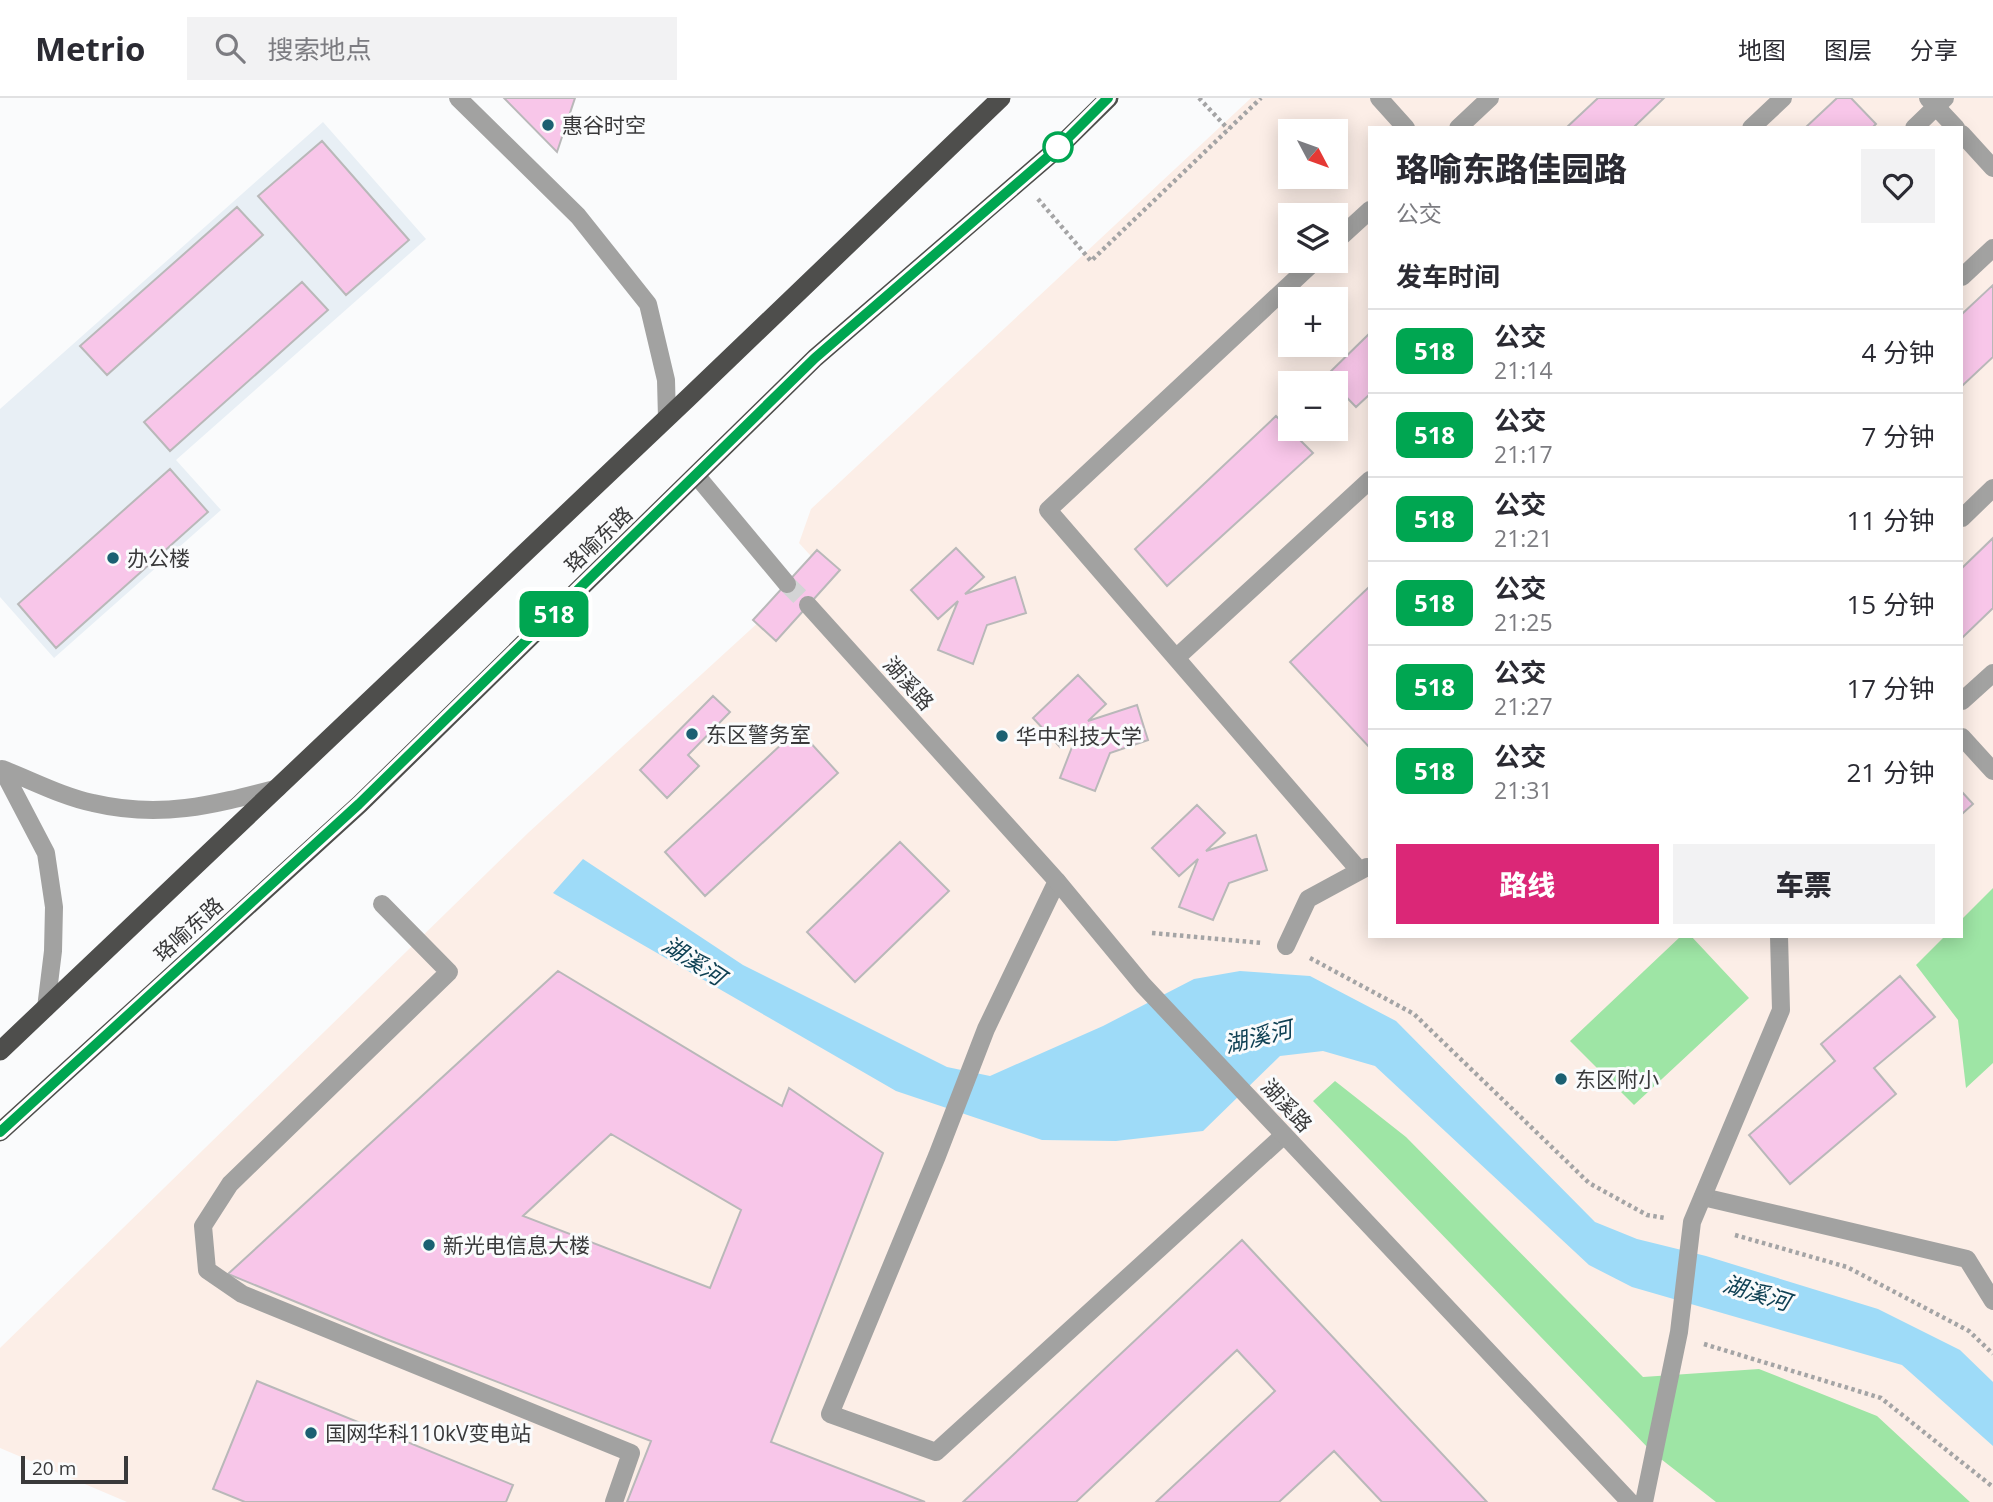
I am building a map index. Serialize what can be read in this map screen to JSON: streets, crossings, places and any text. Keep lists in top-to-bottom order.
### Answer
{
  "streets": {
    "highway": ["珞喻东路"],
    "street": ["湖溪路"]
  },
  "water": ["湖溪河"],
  "places": [
    "惠谷时空",
    "办公楼",
    "东区警务室",
    "华中科技大学",
    "东区附小",
    "新光电信息大楼",
    "国网华科110kV变电站"
  ],
  "lines": ["bus line 518"],
  "scale_bar": "20 m",
  "north": "bottom right",
  "page": {
    "header": "Metrio",
    "search": "搜索地点",
    "nav": ["地图", "图层", "分享"],
    "on_map": "518",
    "map_buttons": ["+", "−"],
    "heading": [
      ["珞喻东路佳园路", "公交"],
      "发车时间"
    ],
    "list": [
      {
        "mark": "518",
        "name": "公交",
        "note": "21:14",
        "value": "4 分钟"
      },
      {
        "mark": "518",
        "name": "公交",
        "note": "21:17",
        "value": "7 分钟"
      },
      {
        "mark": "518",
        "name": "公交",
        "note": "21:21",
        "value": "11 分钟"
      },
      {
        "mark": "518",
        "name": "公交",
        "note": "21:25",
        "value": "15 分钟"
      },
      {
        "mark": "518",
        "name": "公交",
        "note": "21:27",
        "value": "17 分钟"
      },
      {
        "mark": "518",
        "name": "公交",
        "note": "21:31",
        "value": "21 分钟"
      }
    ],
    "buttons": ["路线", "车票"],
    "scale": "20 m"
  }
}
